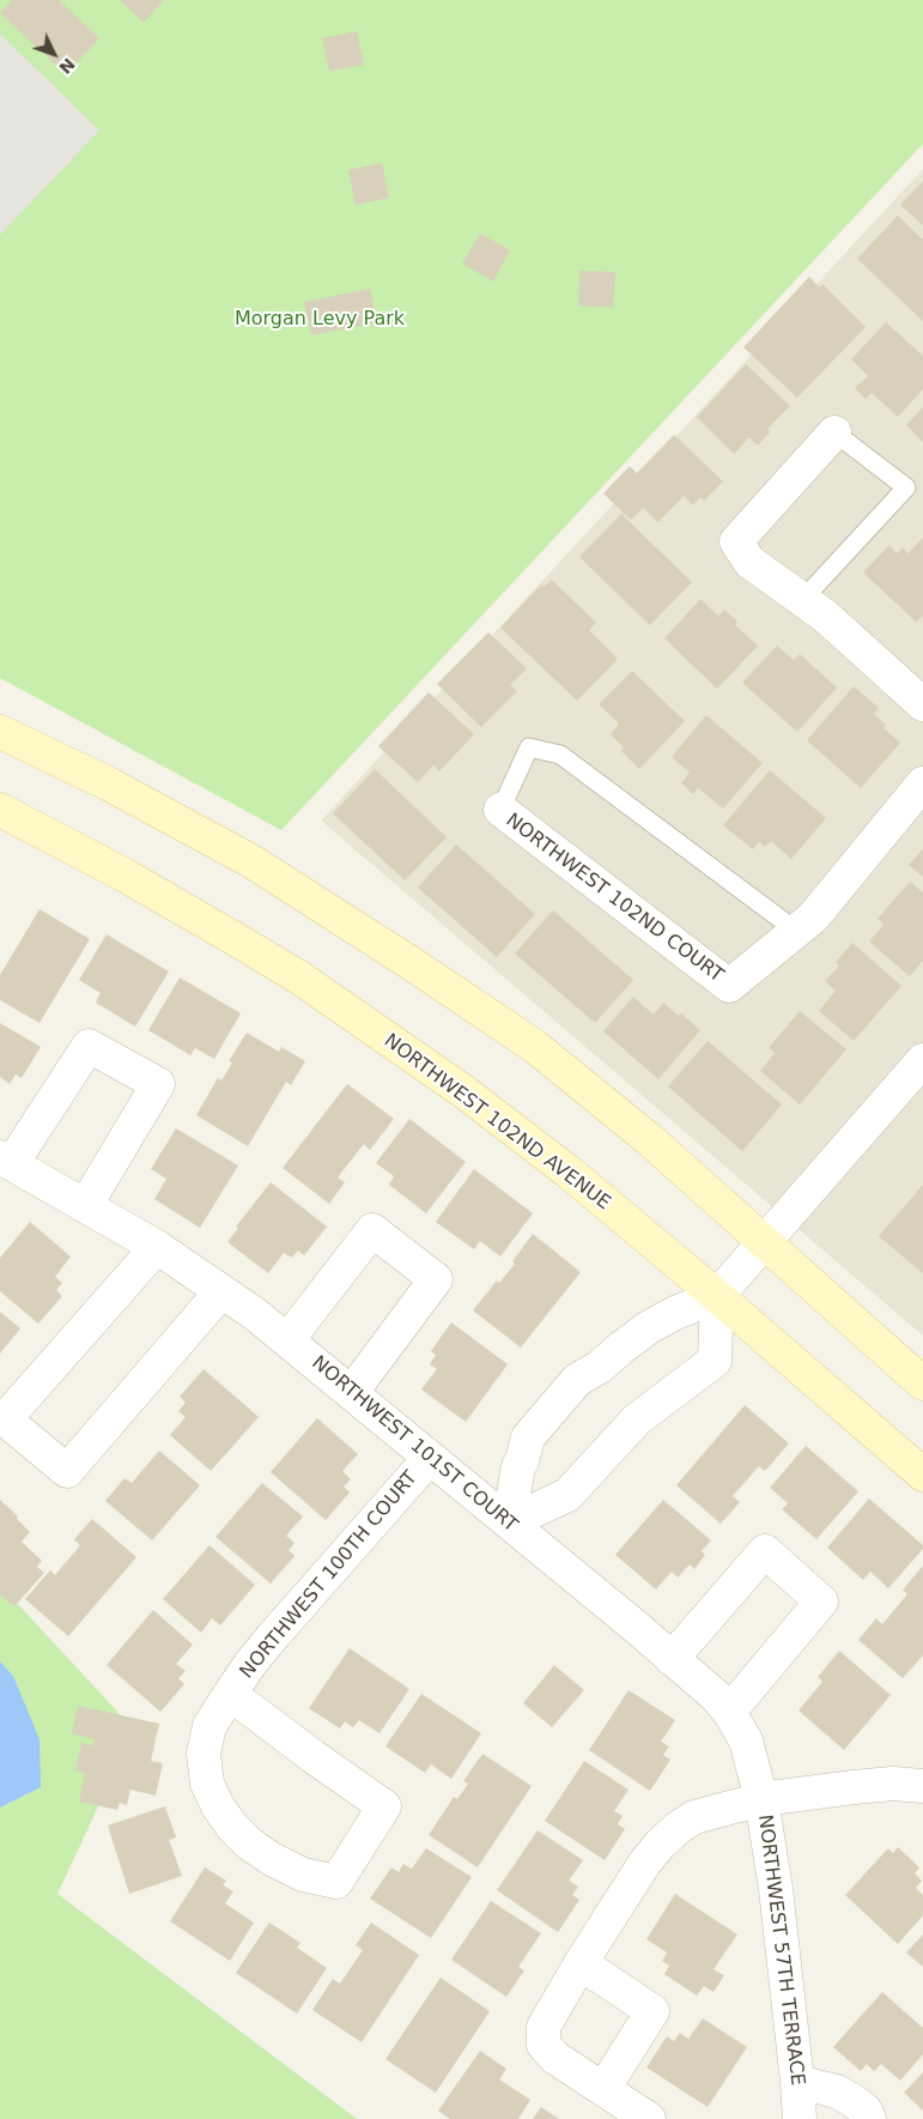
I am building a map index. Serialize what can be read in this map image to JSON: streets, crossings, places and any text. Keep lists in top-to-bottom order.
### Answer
{
  "streets": {
    "street": [
      "NORTHWEST 102ND COURT",
      "NORTHWEST 102ND AVENUE",
      "NORTHWEST 101ST COURT",
      "NORTHWEST 100TH COURT",
      "NORTHWEST 57TH TERRACE"
    ]
  },
  "crossings": [
    ["NORTHWEST 101ST COURT", "NORTHWEST 100TH COURT"],
    ["NORTHWEST 101ST COURT", "NORTHWEST 57TH TERRACE"]
  ],
  "parks": ["Morgan Levy Park"],
  "north": "bottom right"
}
